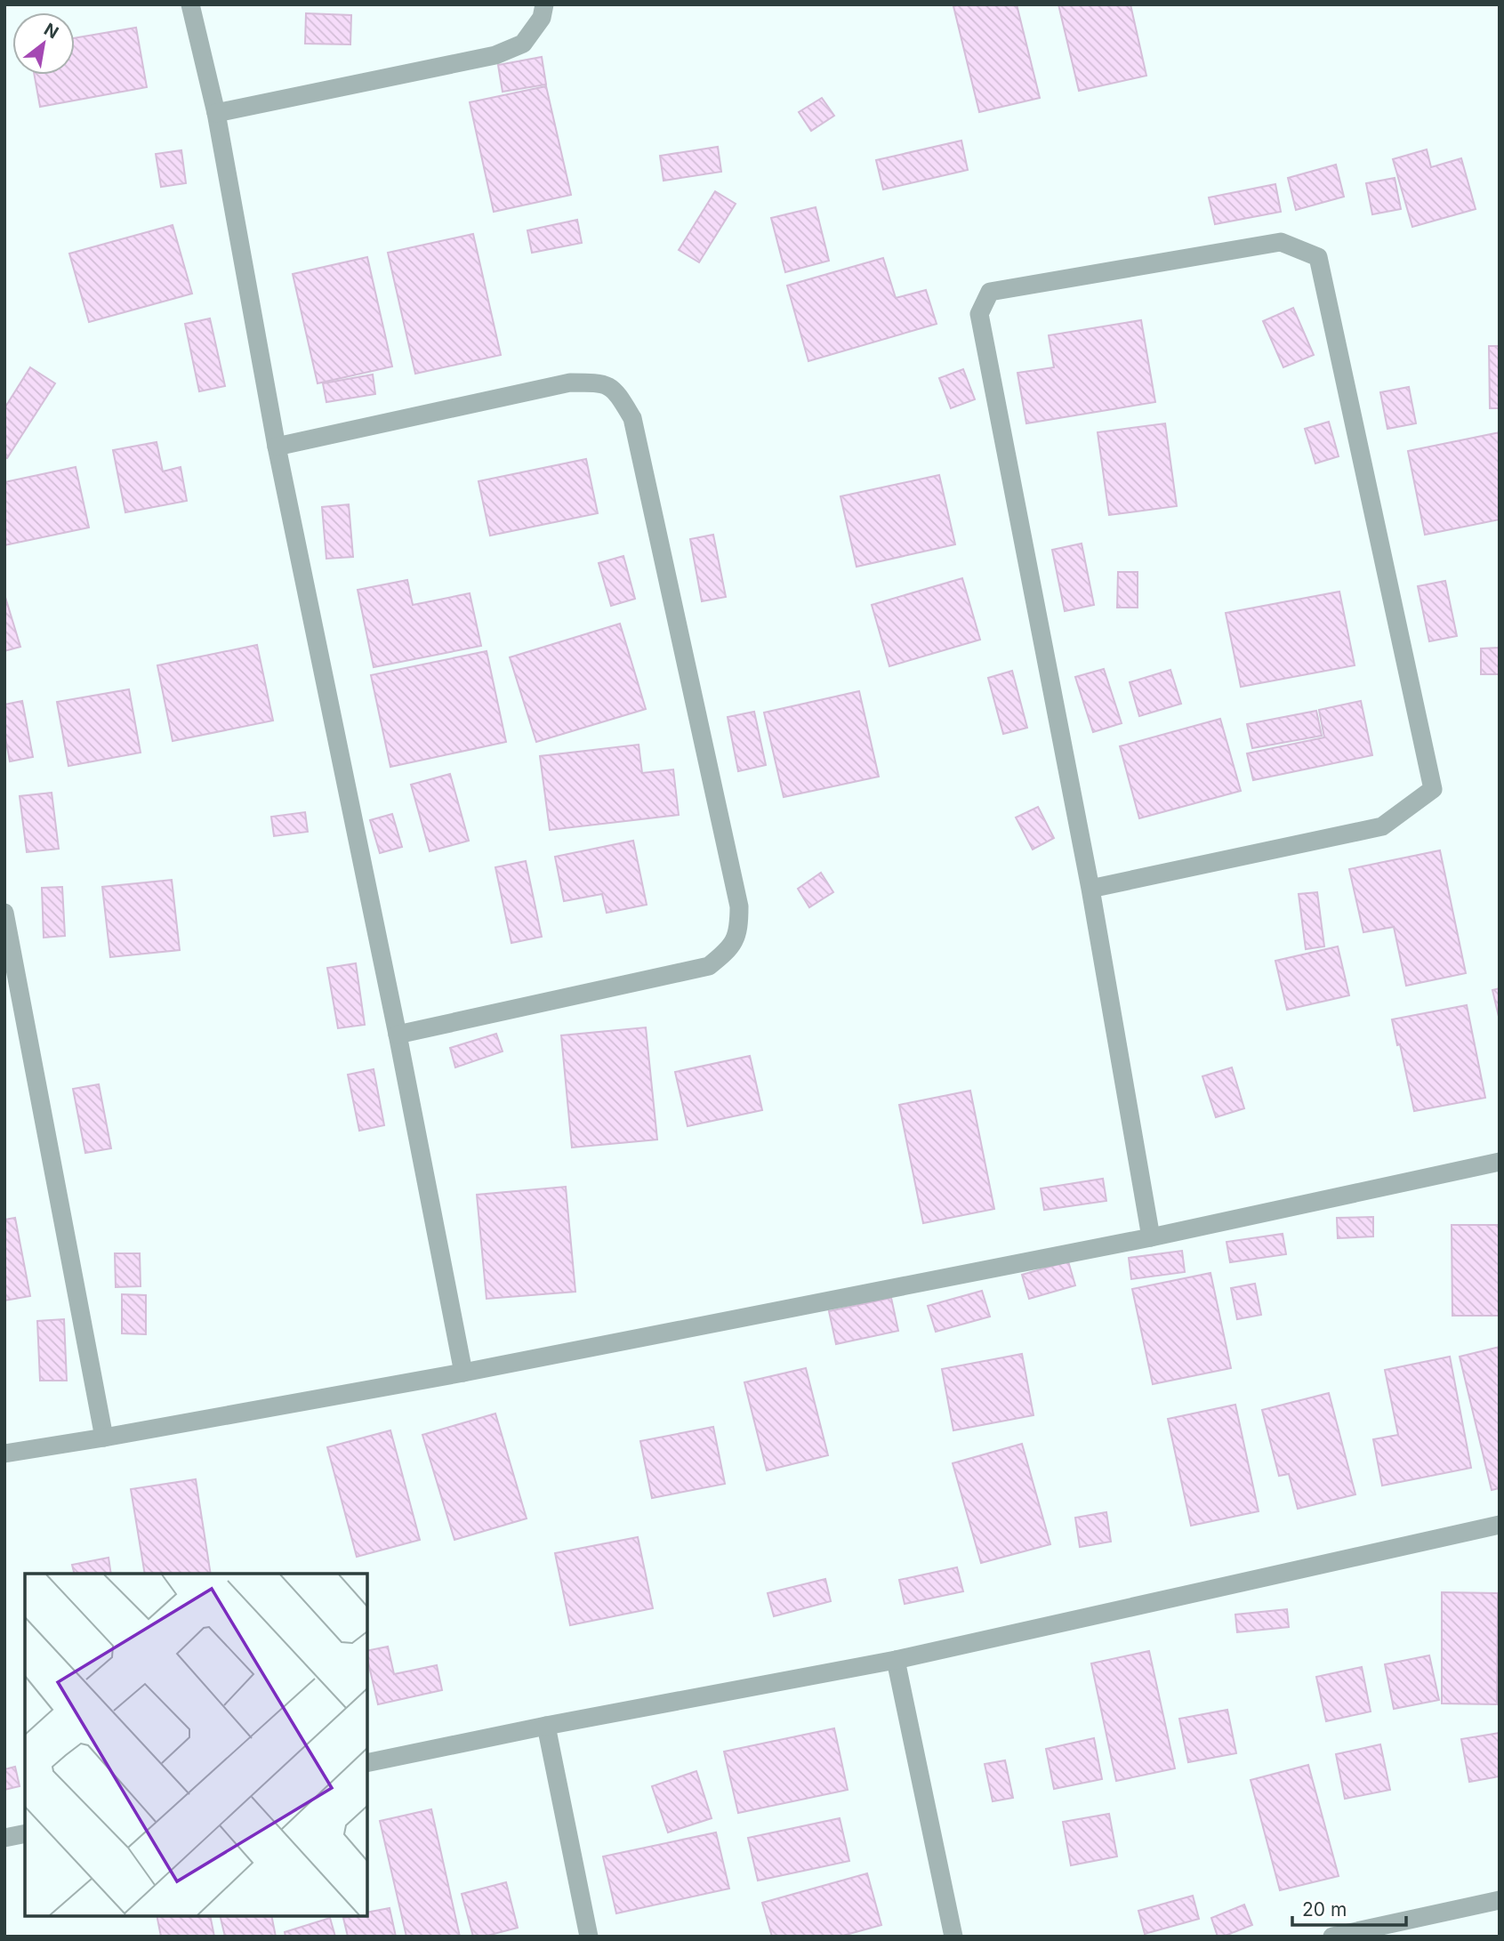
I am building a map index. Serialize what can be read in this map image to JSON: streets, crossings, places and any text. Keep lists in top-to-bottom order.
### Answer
{
  "scale_bar": "20 m",
  "north": "top right"
}
